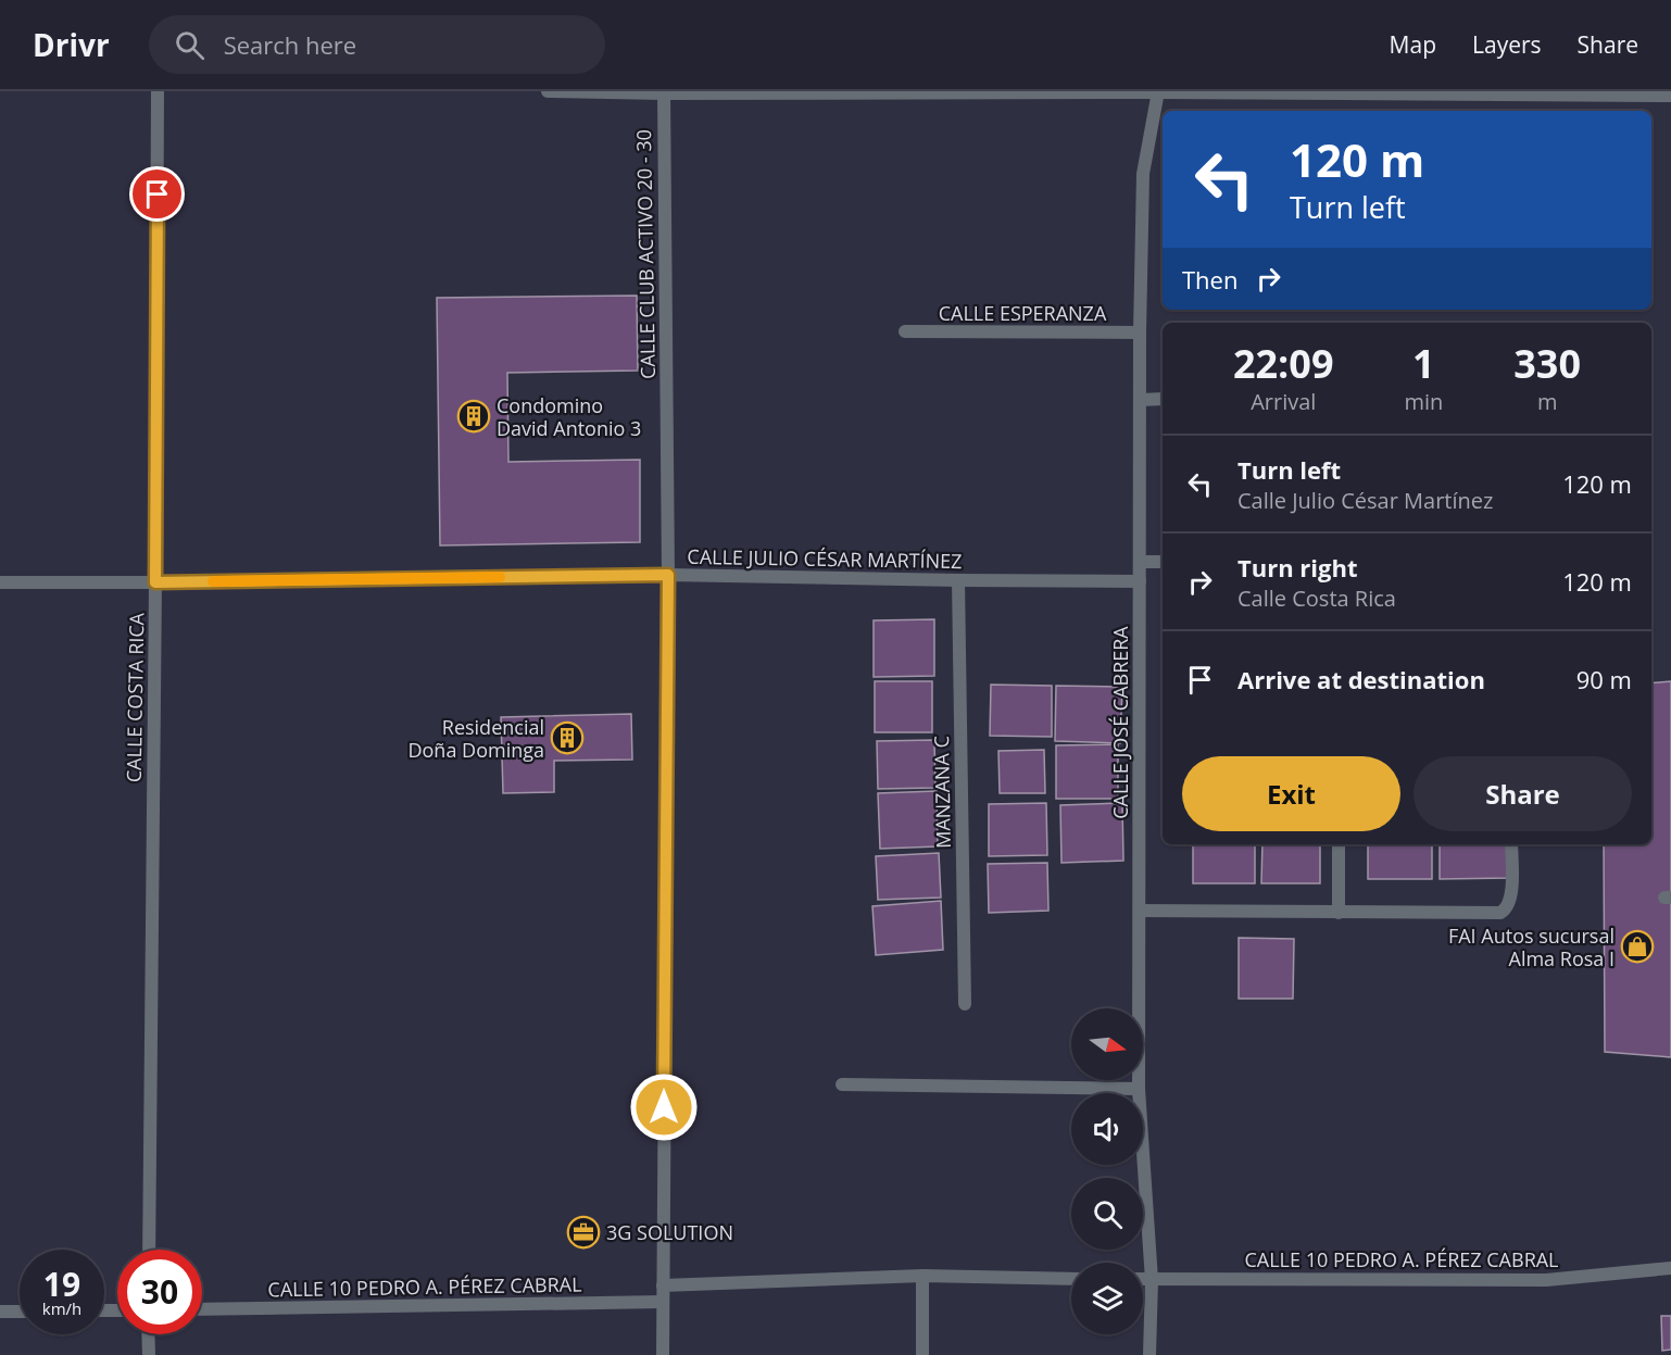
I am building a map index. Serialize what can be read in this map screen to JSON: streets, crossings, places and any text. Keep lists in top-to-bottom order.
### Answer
{
  "streets": {
    "street": [
      "CALLE CLUB ACTIVO 20 - 30",
      "CALLE ESPERANZA",
      "CALLE JULIO CÉSAR MARTÍNEZ",
      "CALLE COSTA RICA",
      "CALLE JOSÉ CABRERA",
      "MANZANA C",
      "CALLE 10 PEDRO A. PÉREZ CABRAL"
    ]
  },
  "crossings": [
    ["CALLE CLUB ACTIVO 20 - 30", "CALLE JULIO CÉSAR MARTÍNEZ"],
    ["CALLE CLUB ACTIVO 20 - 30", "CALLE 10 PEDRO A. PÉREZ CABRAL"],
    ["CALLE ESPERANZA", "CALLE JOSÉ CABRERA"],
    ["CALLE JULIO CÉSAR MARTÍNEZ", "CALLE COSTA RICA"],
    ["CALLE JULIO CÉSAR MARTÍNEZ", "CALLE JOSÉ CABRERA"],
    ["CALLE JULIO CÉSAR MARTÍNEZ", "MANZANA C"],
    ["CALLE JOSÉ CABRERA", "CALLE 10 PEDRO A. PÉREZ CABRAL"]
  ],
  "places": {
    "building": ["Condomino David Antonio 3", "Residencial Doña Dominga"],
    "shop": ["FAI Autos sucursal Alma Rosa I"],
    "office": ["3G SOLUTION"]
  },
  "north": "right",
  "page": {
    "header": "Drivr",
    "search": "Search here",
    "nav": ["Map", "Layers", "Share"],
    "turn": ["120 m", "Turn left"],
    "then": "Then",
    "eta": [
      "22:09",
      "Arrival",
      "1",
      "min",
      "330",
      "m"
    ],
    "list": [
      {
        "name": "Turn left",
        "note": "Calle Julio César Martínez",
        "value": "120 m"
      },
      {
        "name": "Turn right",
        "note": "Calle Costa Rica",
        "value": "120 m"
      },
      {
        "name": "Arrive at destination",
        "value": "90 m"
      }
    ],
    "buttons": ["Exit", "Share"],
    "speed": "19 km/h",
    "limit": "30"
  }
}
